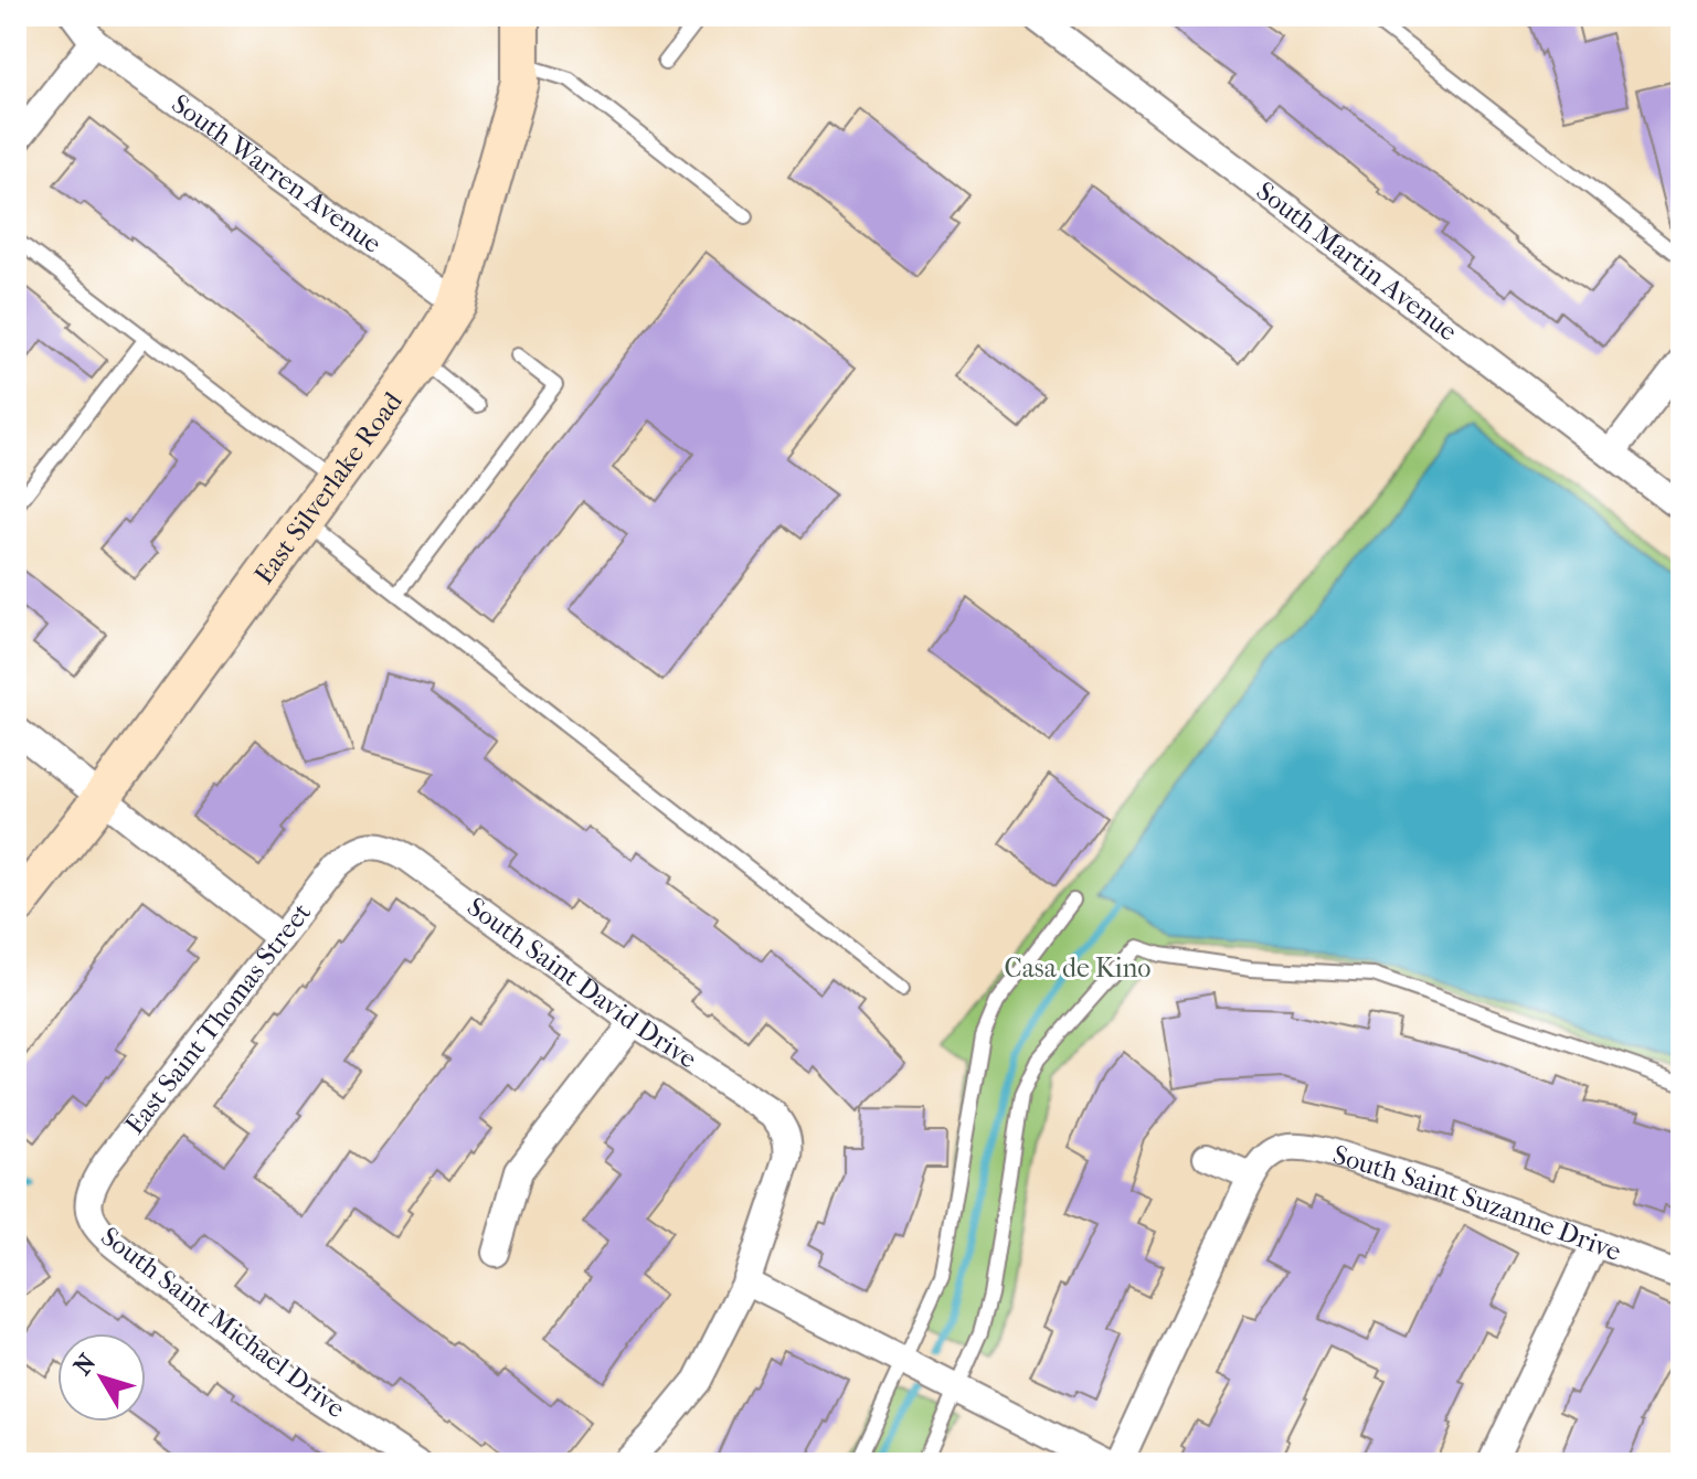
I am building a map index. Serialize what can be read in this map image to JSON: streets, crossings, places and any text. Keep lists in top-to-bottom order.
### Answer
{
  "streets": {
    "street": [
      "South Warren Avenue",
      "South Martin Avenue",
      "East Silverlake Road",
      "South Saint David Drive",
      "East Saint Thomas Street",
      "South Saint Suzanne Drive",
      "South Saint Michael Drive"
    ]
  },
  "crossings": [
    ["South Warren Avenue", "East Silverlake Road"],
    ["South Saint David Drive", "East Saint Thomas Street"],
    ["East Saint Thomas Street", "South Saint Michael Drive"]
  ],
  "parks": ["Casa de Kino"],
  "north": "top left"
}
